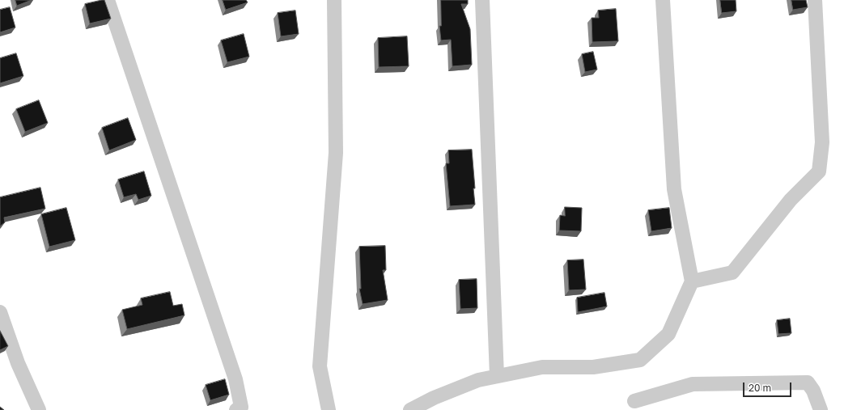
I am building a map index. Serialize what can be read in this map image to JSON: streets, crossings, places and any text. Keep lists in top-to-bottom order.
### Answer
{
  "scale_bar": "20 m"
}
